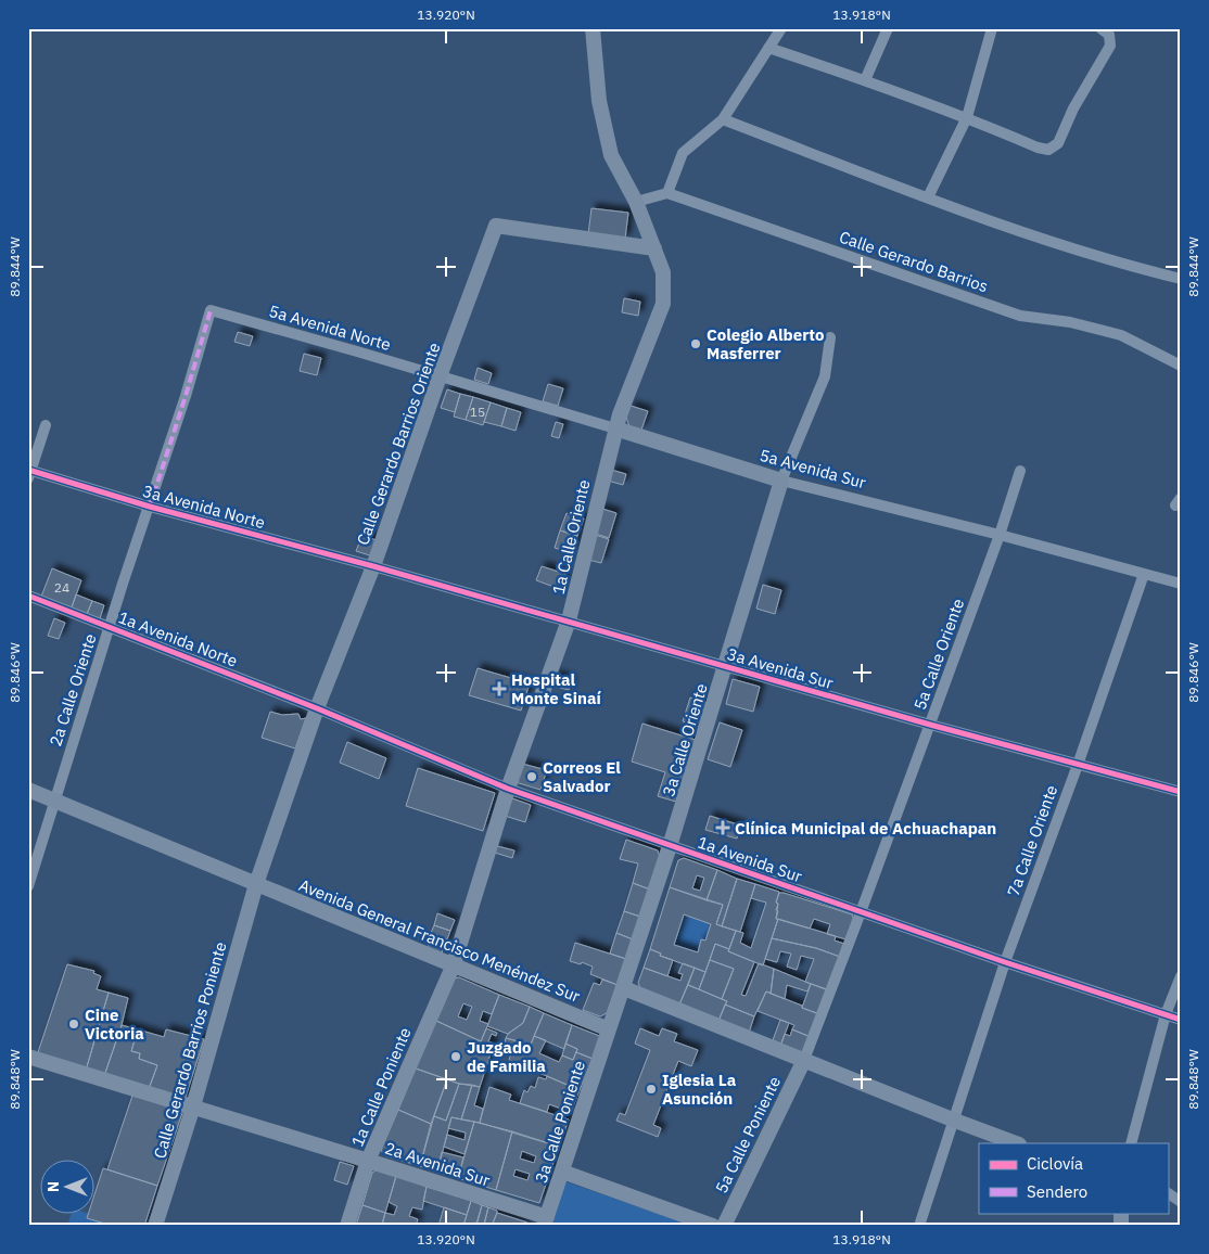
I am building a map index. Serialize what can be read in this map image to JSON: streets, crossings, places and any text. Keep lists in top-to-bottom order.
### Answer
{
  "streets": {
    "street": [
      "Calle Gerardo Barrios",
      "5a Avenida Norte",
      "Calle Gerardo Barrios Oriente",
      "5a Avenida Sur",
      "3a Avenida Norte",
      "1a Calle Oriente",
      "1a Avenida Norte",
      "5a Calle Oriente",
      "3a Avenida Sur",
      "2a Calle Oriente",
      "3a Calle Oriente",
      "7a Calle Oriente",
      "1a Avenida Sur",
      "Avenida General Francisco Menéndez Sur",
      "Calle Gerardo Barrios Poniente",
      "1a Calle Poniente",
      "3a Calle Poniente",
      "5a Calle Poniente",
      "2a Avenida Sur"
    ]
  },
  "crossings": [
    ["5a Avenida Norte", "Calle Gerardo Barrios Oriente"],
    ["5a Avenida Norte", "5a Avenida Sur"],
    ["5a Avenida Norte", "2a Calle Oriente"],
    ["Calle Gerardo Barrios Oriente", "5a Avenida Sur"],
    ["Calle Gerardo Barrios Oriente", "3a Avenida Norte"],
    ["Calle Gerardo Barrios Oriente", "1a Calle Oriente"],
    ["Calle Gerardo Barrios Oriente", "1a Avenida Norte"],
    ["Calle Gerardo Barrios Oriente", "3a Avenida Sur"],
    ["Calle Gerardo Barrios Oriente", "1a Avenida Sur"],
    ["Calle Gerardo Barrios Oriente", "Avenida General Francisco Menéndez Sur"],
    ["Calle Gerardo Barrios Oriente", "Calle Gerardo Barrios Poniente"],
    ["5a Avenida Sur", "1a Calle Oriente"],
    ["5a Avenida Sur", "5a Calle Oriente"],
    ["5a Avenida Sur", "3a Calle Oriente"],
    ["5a Avenida Sur", "7a Calle Oriente"],
    ["3a Avenida Norte", "3a Avenida Sur"],
    ["3a Avenida Norte", "2a Calle Oriente"],
    ["1a Calle Oriente", "3a Avenida Sur"],
    ["1a Calle Oriente", "1a Avenida Sur"],
    ["1a Calle Oriente", "Avenida General Francisco Menéndez Sur"],
    ["1a Calle Oriente", "1a Calle Poniente"],
    ["1a Avenida Norte", "2a Calle Oriente"],
    ["1a Avenida Norte", "1a Avenida Sur"],
    ["5a Calle Oriente", "3a Avenida Sur"],
    ["5a Calle Oriente", "1a Avenida Sur"],
    ["5a Calle Oriente", "5a Calle Poniente"],
    ["3a Avenida Sur", "3a Calle Oriente"],
    ["3a Avenida Sur", "7a Calle Oriente"],
    ["2a Calle Oriente", "Avenida General Francisco Menéndez Sur"],
    ["3a Calle Oriente", "1a Avenida Sur"],
    ["3a Calle Oriente", "Avenida General Francisco Menéndez Sur"],
    ["3a Calle Oriente", "3a Calle Poniente"],
    ["7a Calle Oriente", "1a Avenida Sur"],
    ["Avenida General Francisco Menéndez Sur", "Calle Gerardo Barrios Poniente"],
    ["Avenida General Francisco Menéndez Sur", "1a Calle Poniente"],
    ["Avenida General Francisco Menéndez Sur", "3a Calle Poniente"],
    ["Calle Gerardo Barrios Poniente", "2a Avenida Sur"],
    ["1a Calle Poniente", "2a Avenida Sur"],
    ["3a Calle Poniente", "2a Avenida Sur"]
  ],
  "places": {
    "other": [
      "Colegio Alberto Masferrer",
      "Correos El Salvador",
      "Cine Victoria",
      "Juzgado de Familia",
      "Iglesia La Asunción"
    ],
    "health": ["Hospital Monte Sinaí", "Clínica Municipal de Achuachapan"]
  },
  "house_numbers": ["15", "24"],
  "legend": ["Ciclovía", "Sendero"],
  "north": "left",
  "coordinates": [
    "13.920°N",
    "13.918°N",
    "89.844°W",
    "89.846°W",
    "89.848°W"
  ]
}
